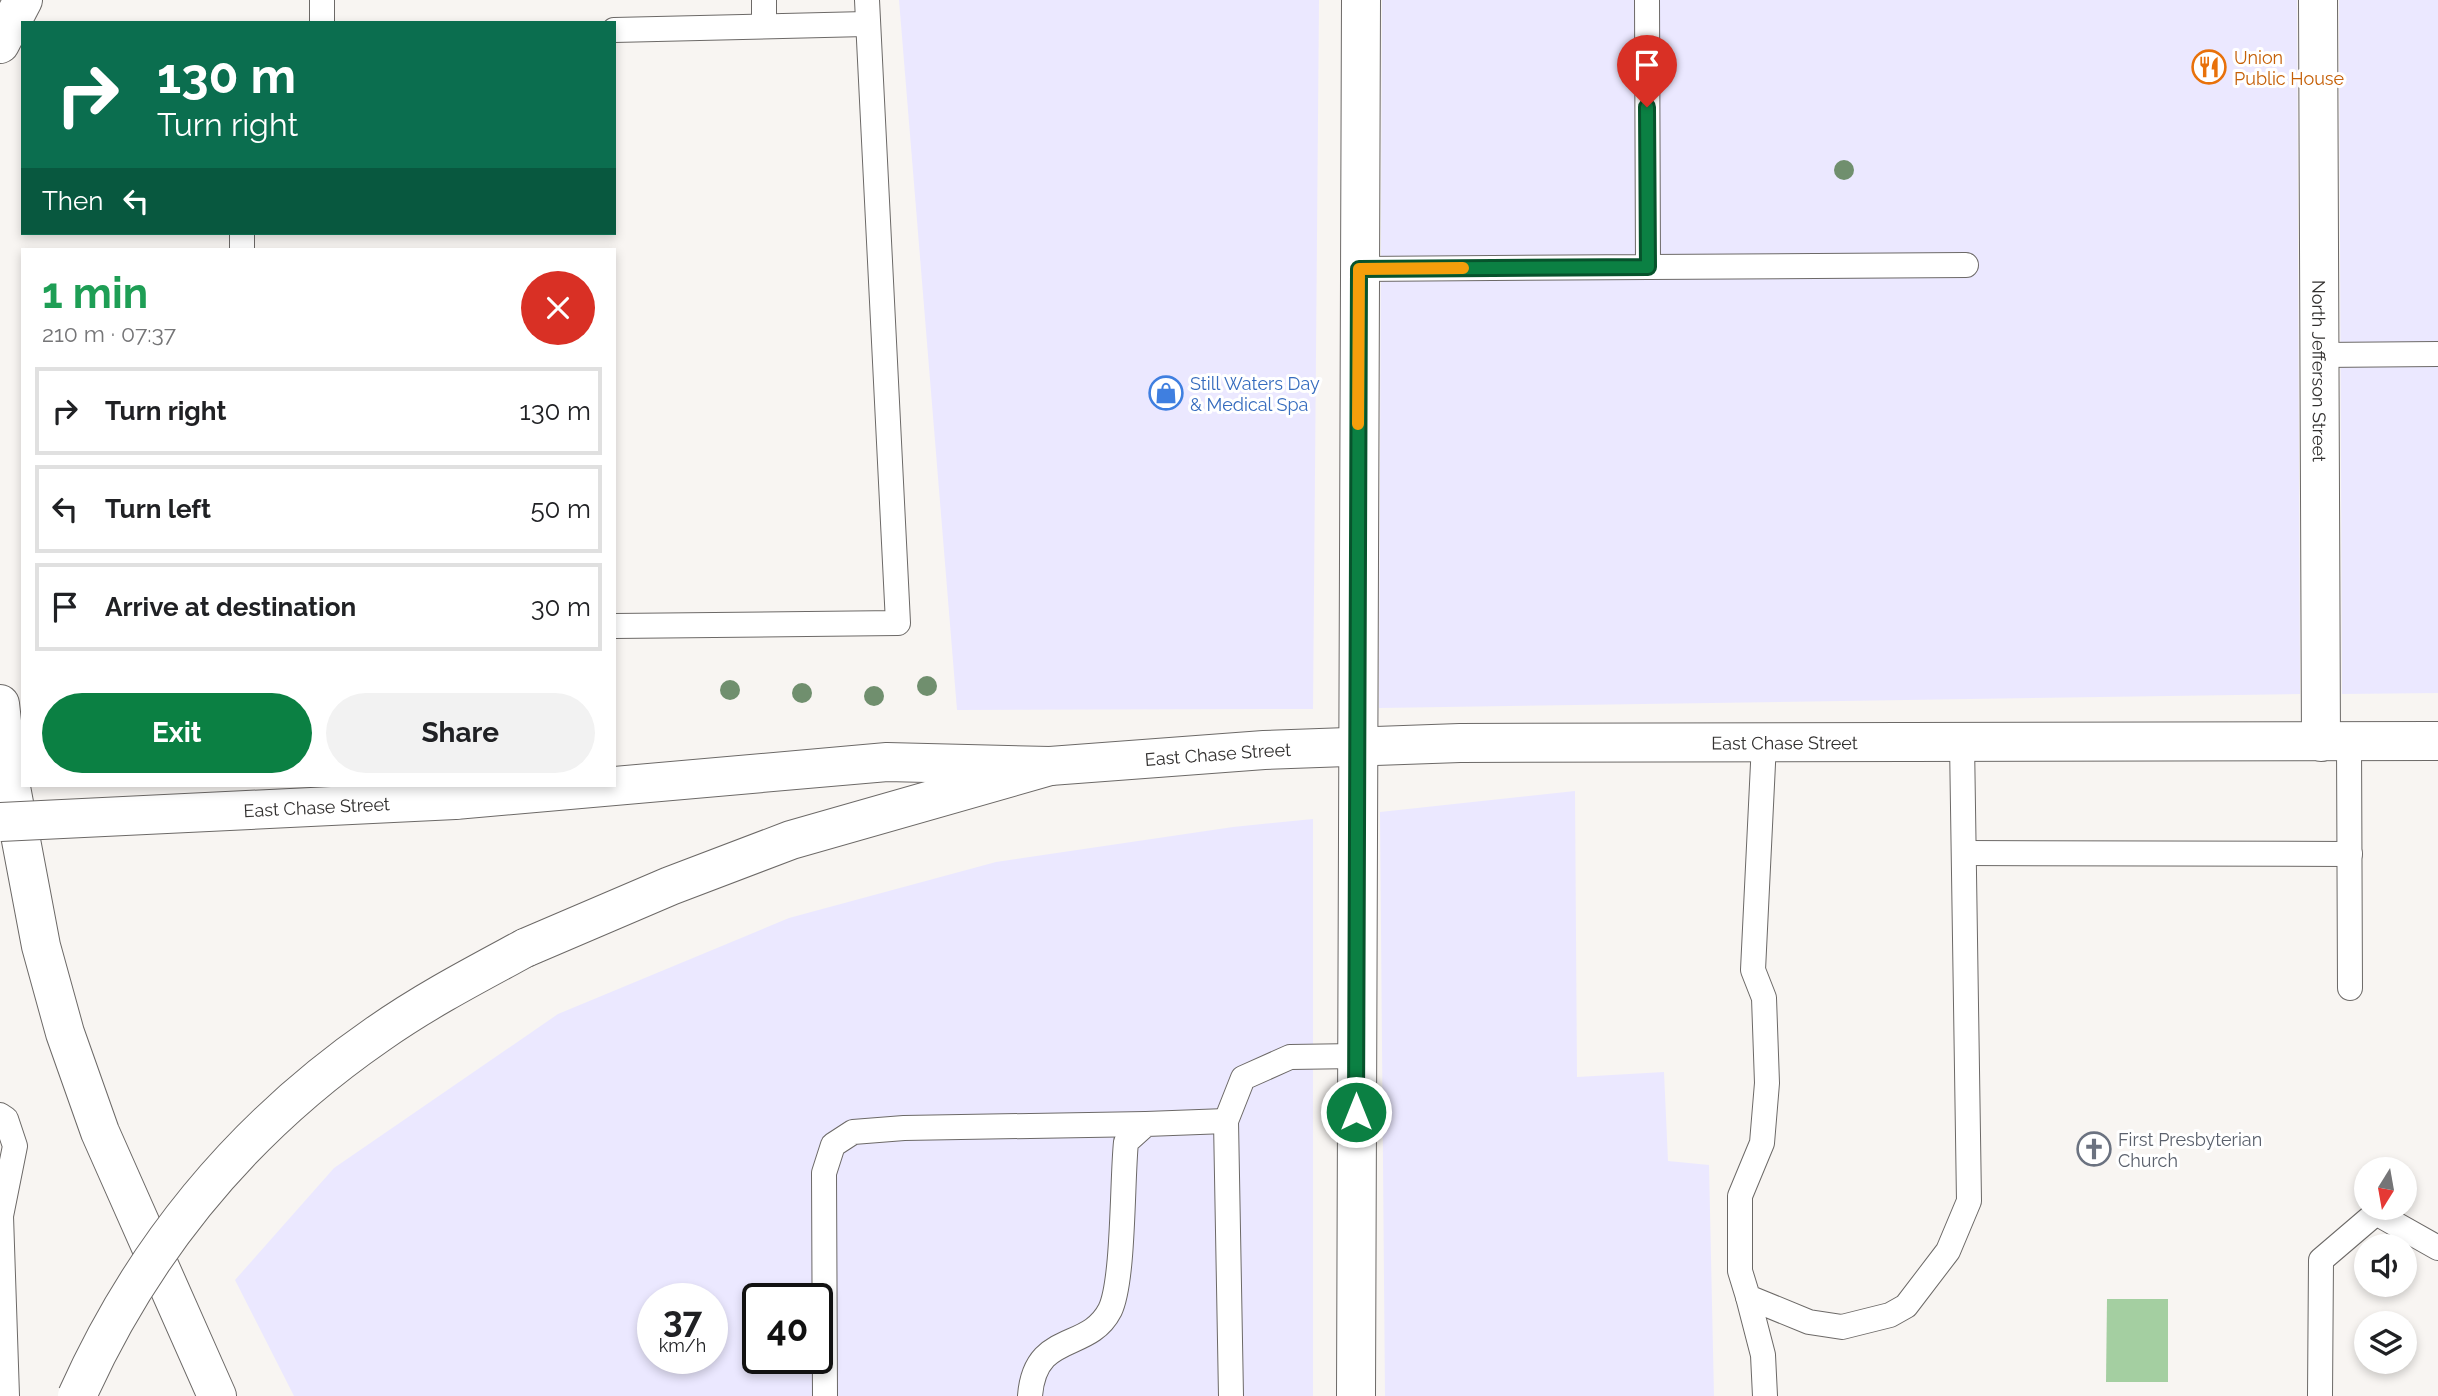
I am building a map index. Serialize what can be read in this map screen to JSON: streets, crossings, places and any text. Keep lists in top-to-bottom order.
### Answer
{
  "streets": {
    "main road": ["North Jefferson Street", "East Chase Street"]
  },
  "crossings": [
    ["North Jefferson Street", "East Chase Street"]
  ],
  "places": {
    "restaurant": ["Union Public House"],
    "shop": ["Still Waters Day & Medical Spa"],
    "church": ["First Presbyterian Church"]
  },
  "north": "bottom",
  "page": {
    "turn": ["130 m", "Turn right"],
    "then": "Then",
    "heading": ["1 min", "210 m · 07:37"],
    "list": [
      {
        "name": "Turn right",
        "value": "130 m"
      },
      {
        "name": "Turn left",
        "value": "50 m"
      },
      {
        "name": "Arrive at destination",
        "value": "30 m"
      }
    ],
    "buttons": ["Exit", "Share"],
    "speed": "37 km/h",
    "limit": "40"
  }
}
